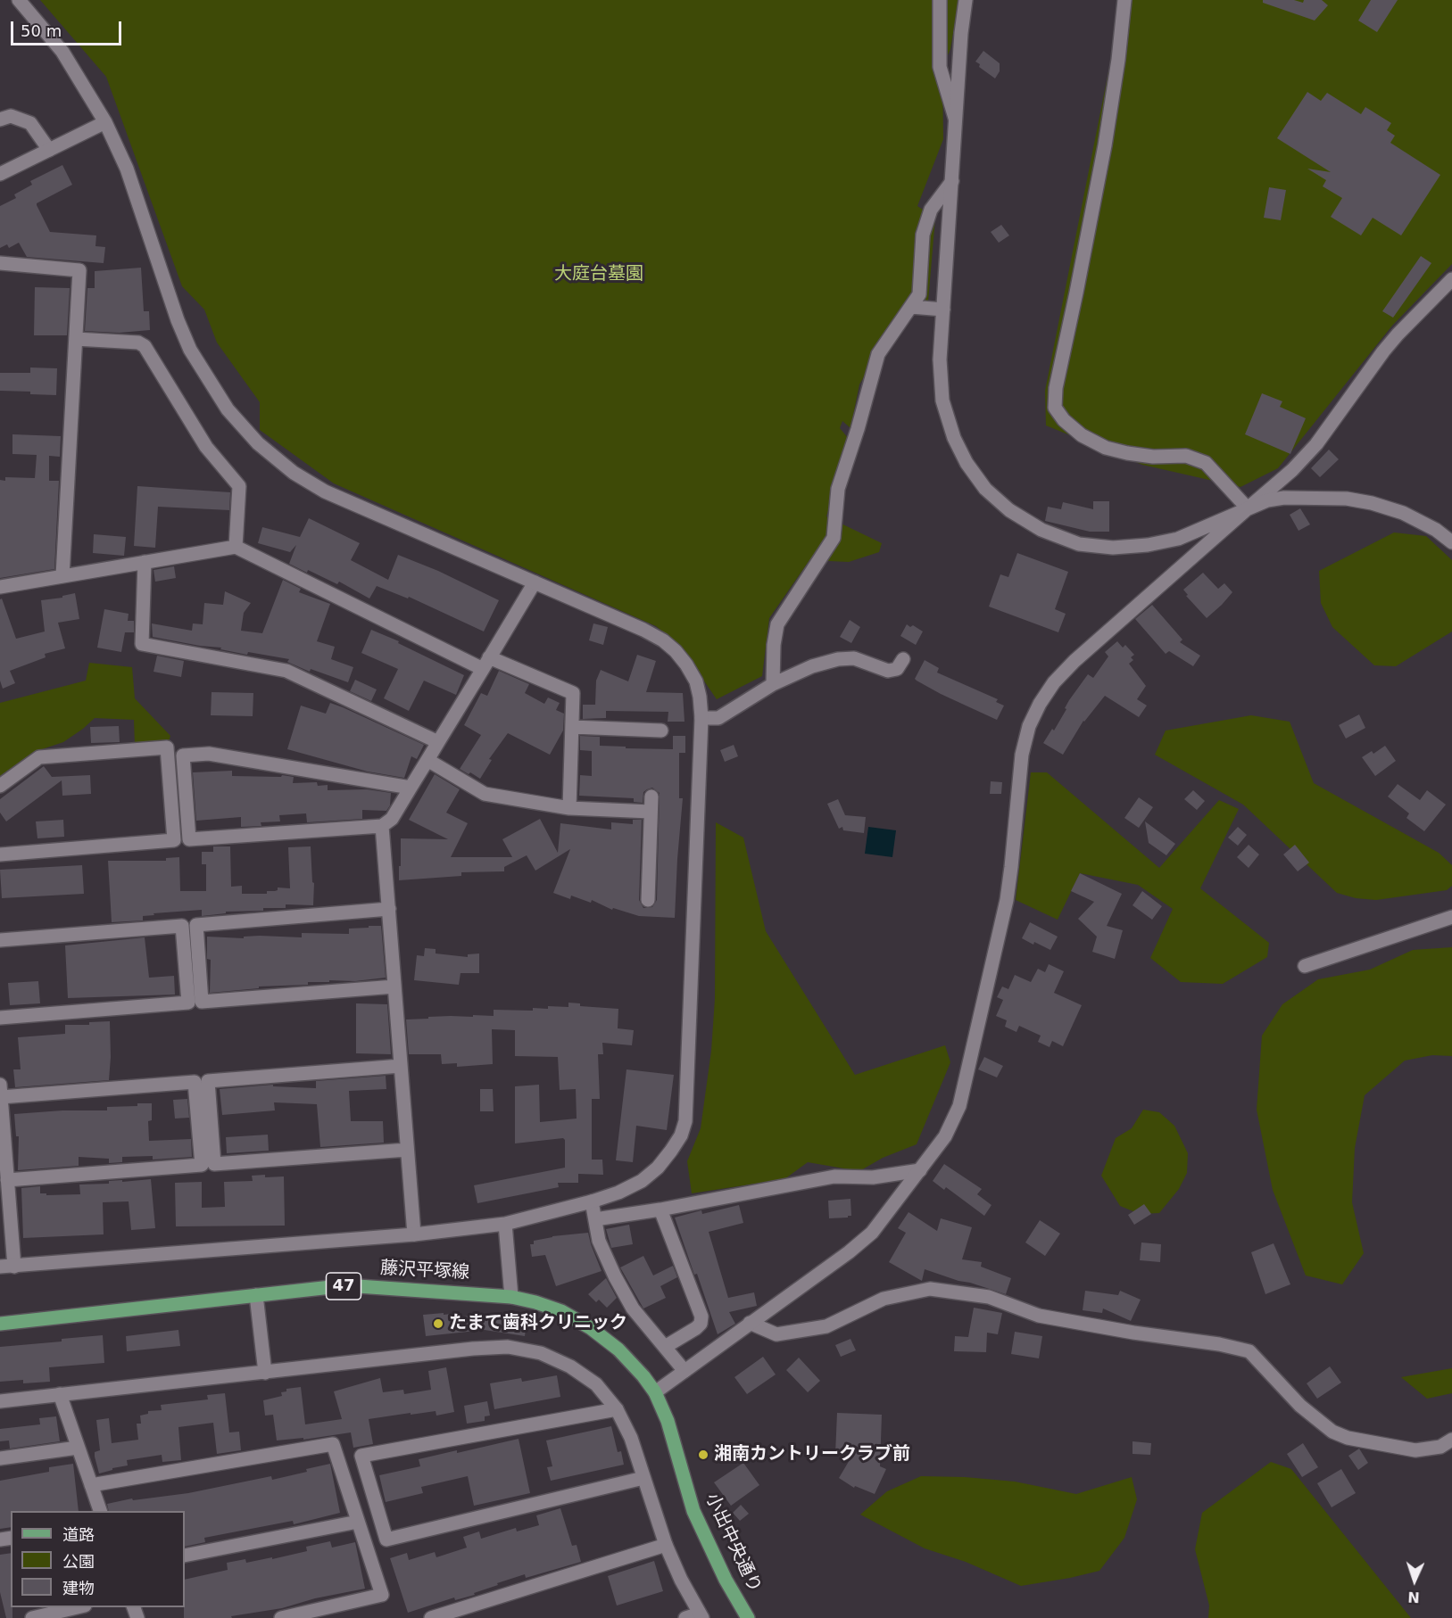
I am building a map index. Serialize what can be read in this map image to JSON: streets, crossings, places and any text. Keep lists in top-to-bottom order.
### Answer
{
  "streets": {
    "main road": ["藤沢平塚線", "47", "小出中央通り"]
  },
  "crossings": [
    ["藤沢平塚線", "小出中央通り"]
  ],
  "parks": ["大庭台墓園"],
  "places": ["たまて歯科クリニック", "湘南カントリークラブ前"],
  "legend": ["道路", "公園", "建物"],
  "scale_bar": "50 m",
  "north": "bottom"
}
